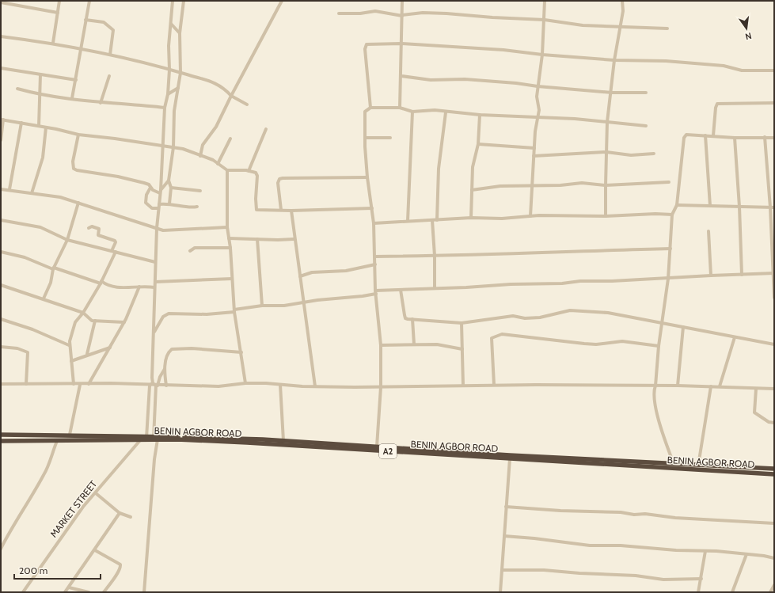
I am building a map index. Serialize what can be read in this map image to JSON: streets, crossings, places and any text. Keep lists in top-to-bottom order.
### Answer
{
  "streets": {
    "highway": ["BENIN AGBOR ROAD", "A2"],
    "street": ["MARKET STREET"]
  },
  "crossings": [
    ["BENIN AGBOR ROAD", "MARKET STREET"]
  ],
  "scale_bar": "200 m",
  "north": "bottom"
}
